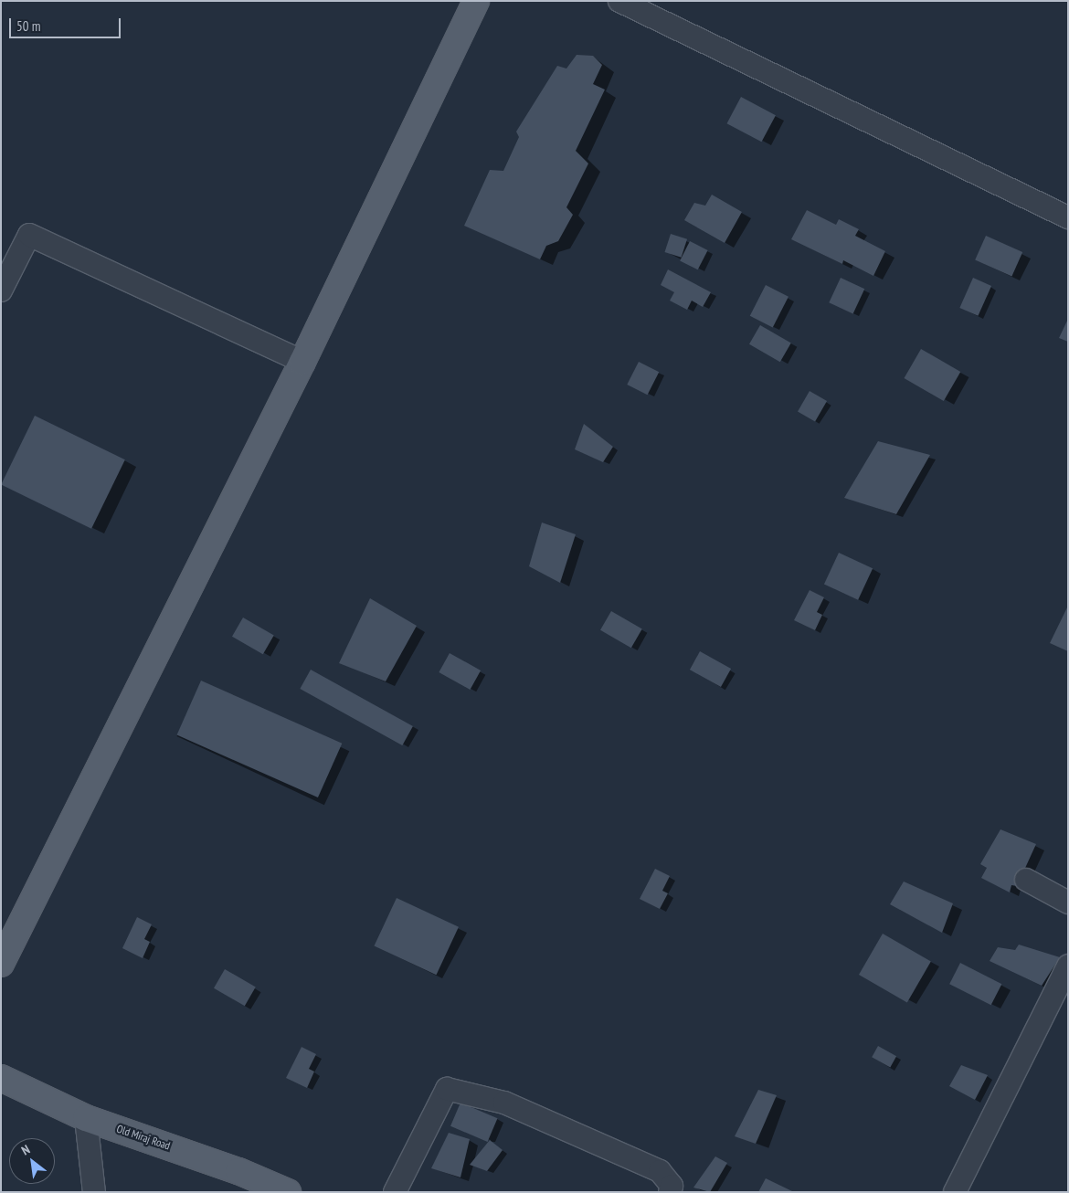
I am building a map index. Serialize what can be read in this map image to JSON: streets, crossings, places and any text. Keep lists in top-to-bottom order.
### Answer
{
  "streets": {
    "main road": ["Old Miraj Road"]
  },
  "scale_bar": "50 m",
  "north": "top left"
}
